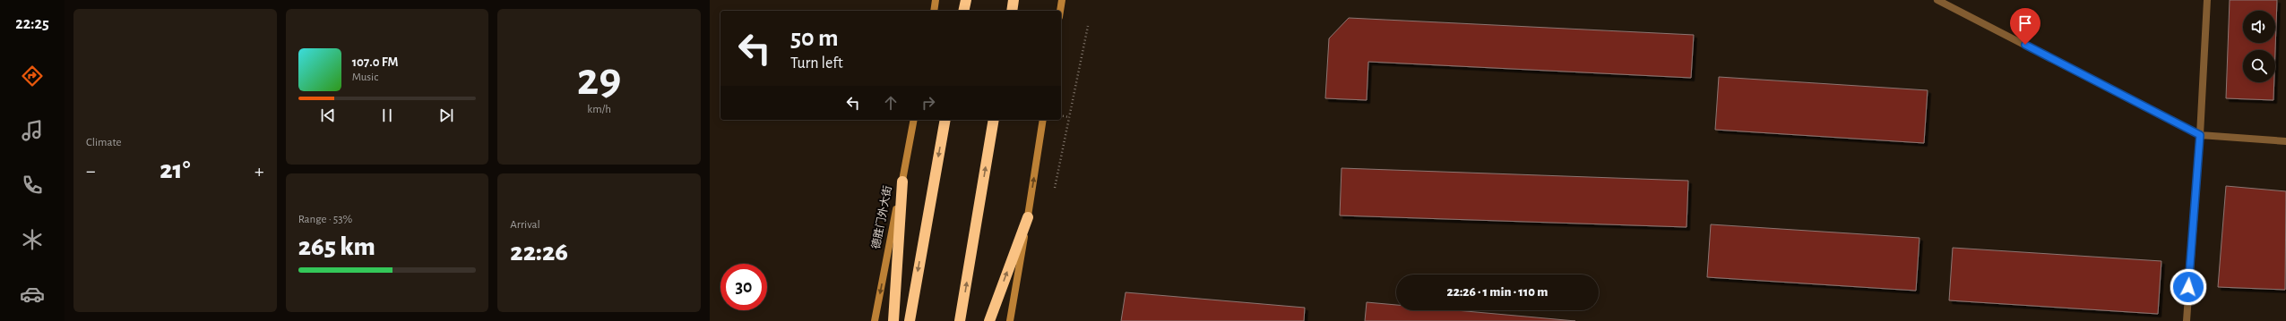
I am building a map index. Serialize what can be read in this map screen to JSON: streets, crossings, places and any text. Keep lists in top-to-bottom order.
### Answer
{
  "streets": {
    "main road": ["德胜门外大街"]
  },
  "one_way": ["德胜门外大街"],
  "page": {
    "tabs": "22:25",
    "tile": [
      "Climate",
      ["29", "km/h"],
      ["Range · 53%", "265 km"],
      ["Arrival", "22:26"]
    ],
    "turn": ["50 m", "Turn left"],
    "song": ["107.0 FM", "Music"],
    "heat": ["−", "21°", "+"],
    "limit": "30",
    "trip": "22:26 · 1 min · 110 m"
  }
}
